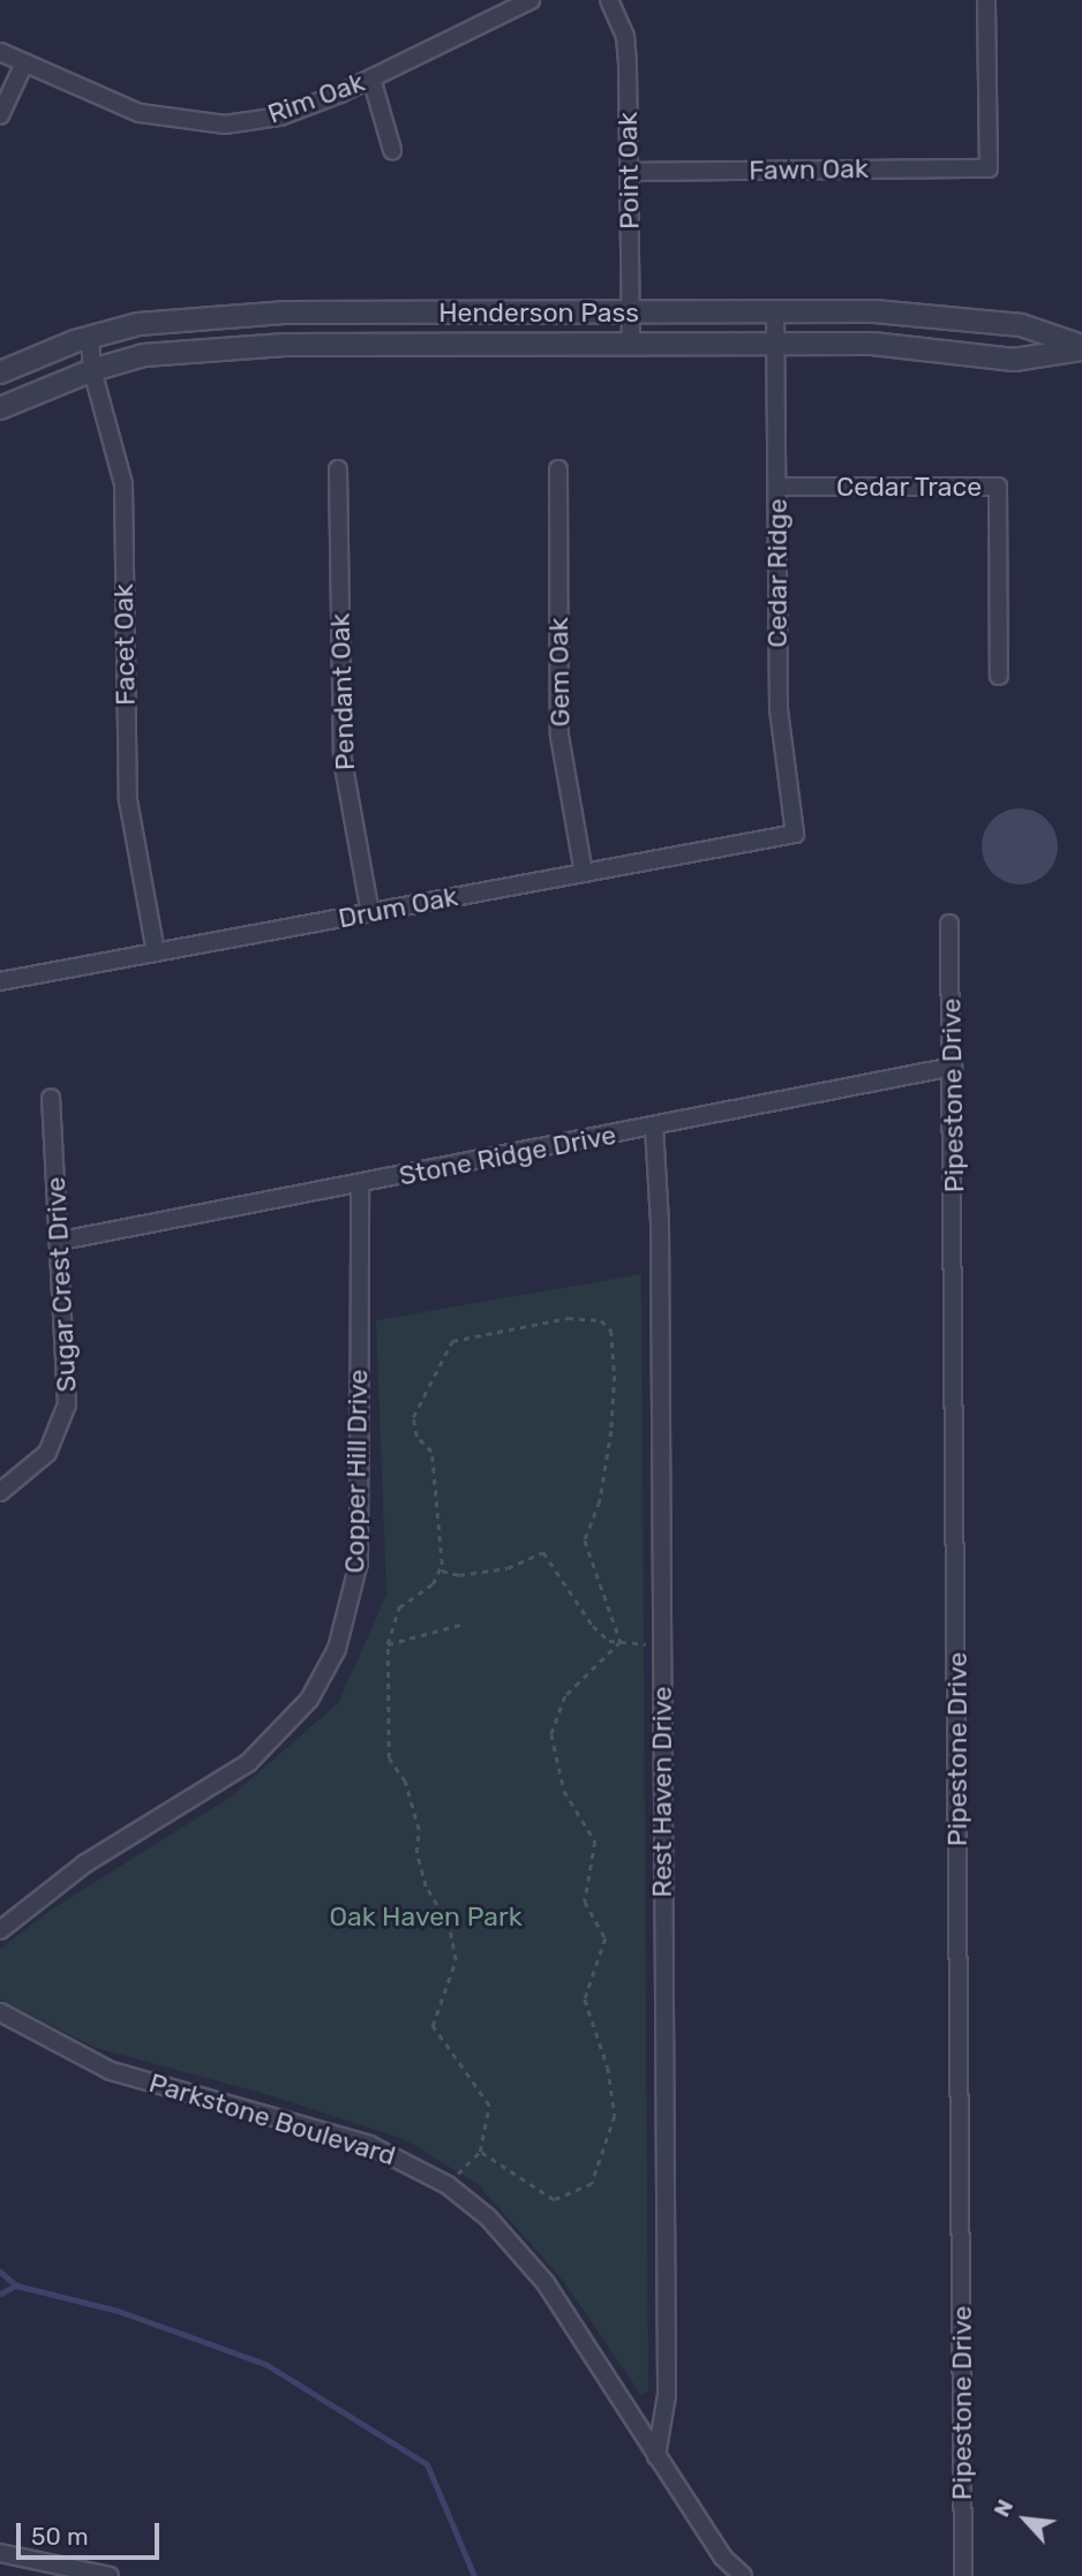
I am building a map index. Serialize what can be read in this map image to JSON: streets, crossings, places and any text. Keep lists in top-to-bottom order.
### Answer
{
  "streets": {
    "street": [
      "Rim Oak",
      "Fawn Oak",
      "Point Oak",
      "Henderson Pass",
      "Cedar Trace",
      "Cedar Ridge",
      "Facet Oak",
      "Gem Oak",
      "Pendant Oak",
      "Drum Oak",
      "Pipestone Drive",
      "Stone Ridge Drive",
      "Sugar Crest Drive",
      "Copper Hill Drive",
      "Rest Haven Drive",
      "Parkstone Boulevard"
    ]
  },
  "crossings": [
    ["Fawn Oak", "Point Oak"],
    ["Point Oak", "Henderson Pass"],
    ["Henderson Pass", "Cedar Ridge"],
    ["Henderson Pass", "Facet Oak"],
    ["Cedar Trace", "Cedar Ridge"],
    ["Cedar Ridge", "Drum Oak"],
    ["Facet Oak", "Drum Oak"],
    ["Gem Oak", "Drum Oak"],
    ["Pendant Oak", "Drum Oak"],
    ["Pipestone Drive", "Stone Ridge Drive"],
    ["Stone Ridge Drive", "Sugar Crest Drive"],
    ["Stone Ridge Drive", "Copper Hill Drive"],
    ["Stone Ridge Drive", "Rest Haven Drive"],
    ["Rest Haven Drive", "Parkstone Boulevard"]
  ],
  "parks": ["Oak Haven Park"],
  "scale_bar": "50 m",
  "north": "top left"
}
